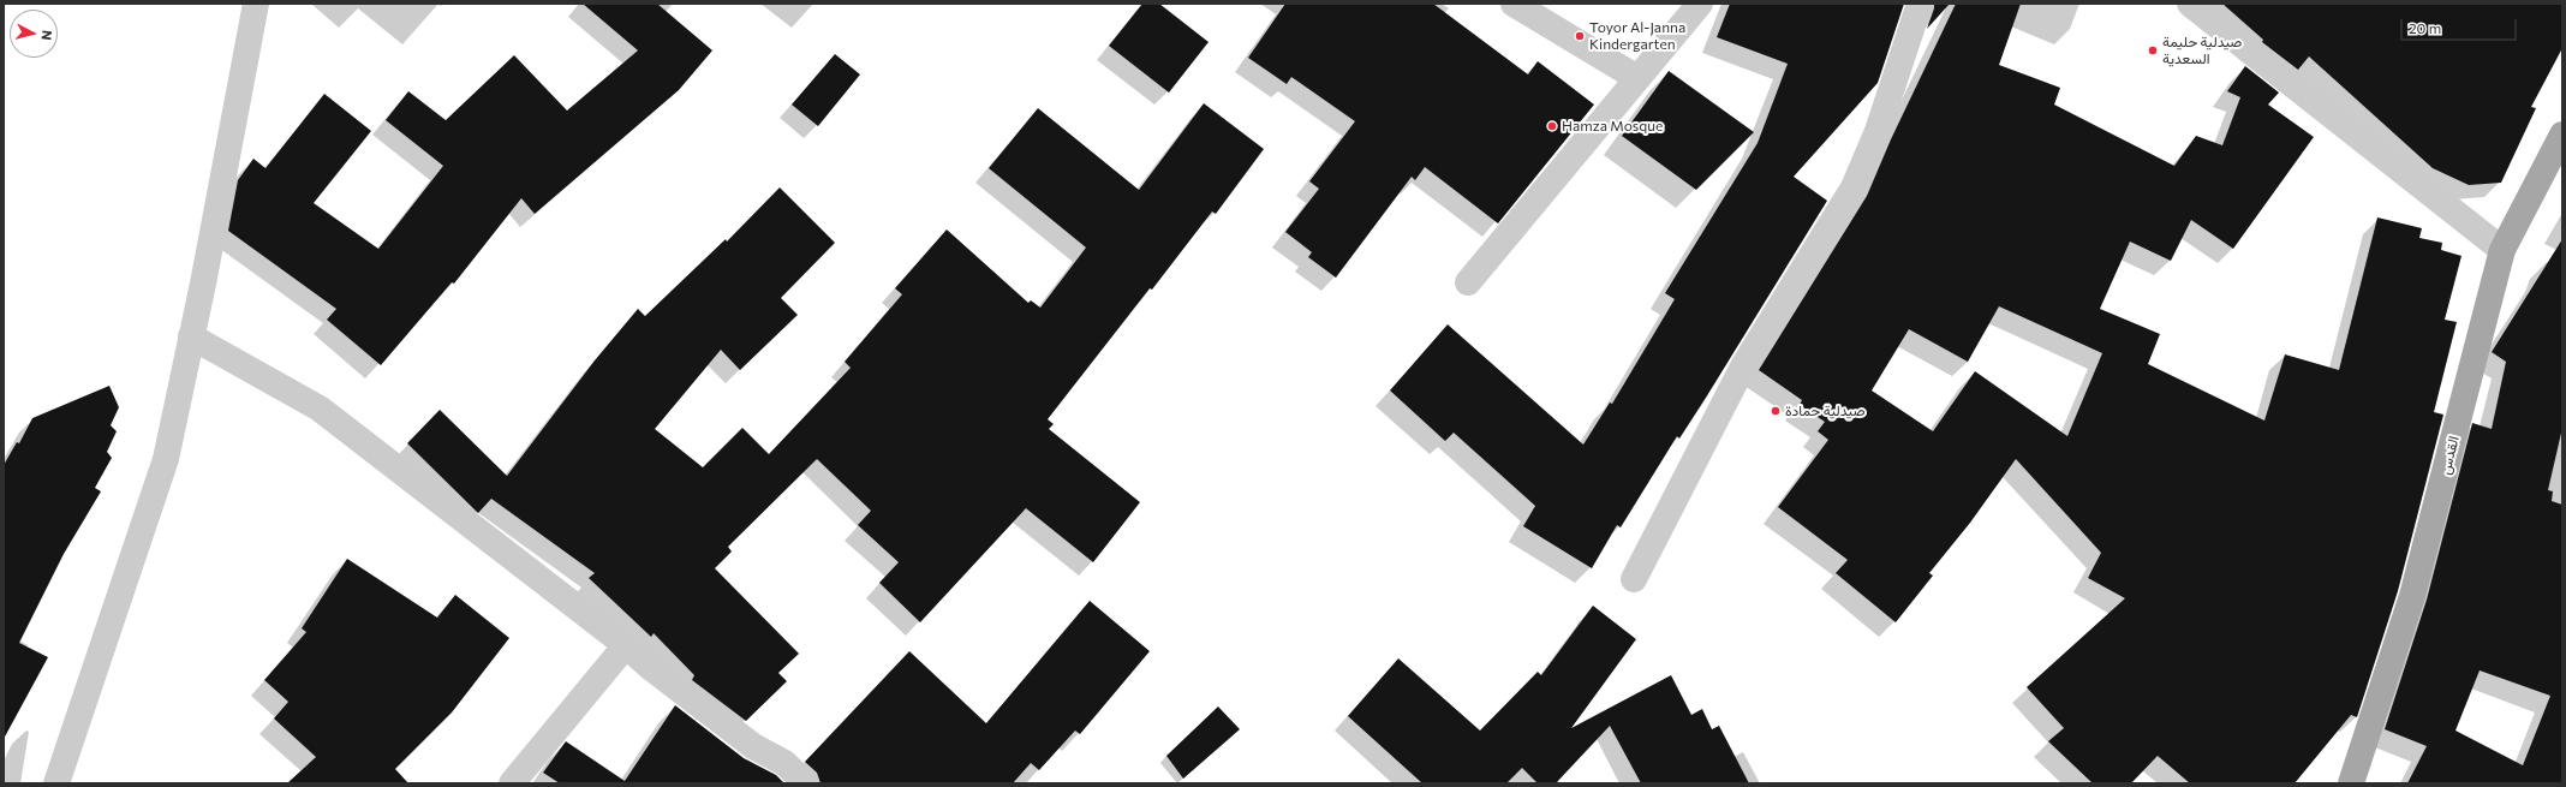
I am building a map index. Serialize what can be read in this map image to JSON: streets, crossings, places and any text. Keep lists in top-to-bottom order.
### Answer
{
  "streets": {
    "main road": ["القدس"]
  },
  "places": [
    "Toyor Al-Janna Kindergarten",
    "صيدلية حليمة السعدية",
    "Hamza Mosque",
    "صيدلية حمادة"
  ],
  "scale_bar": "20 m",
  "north": "right"
}
